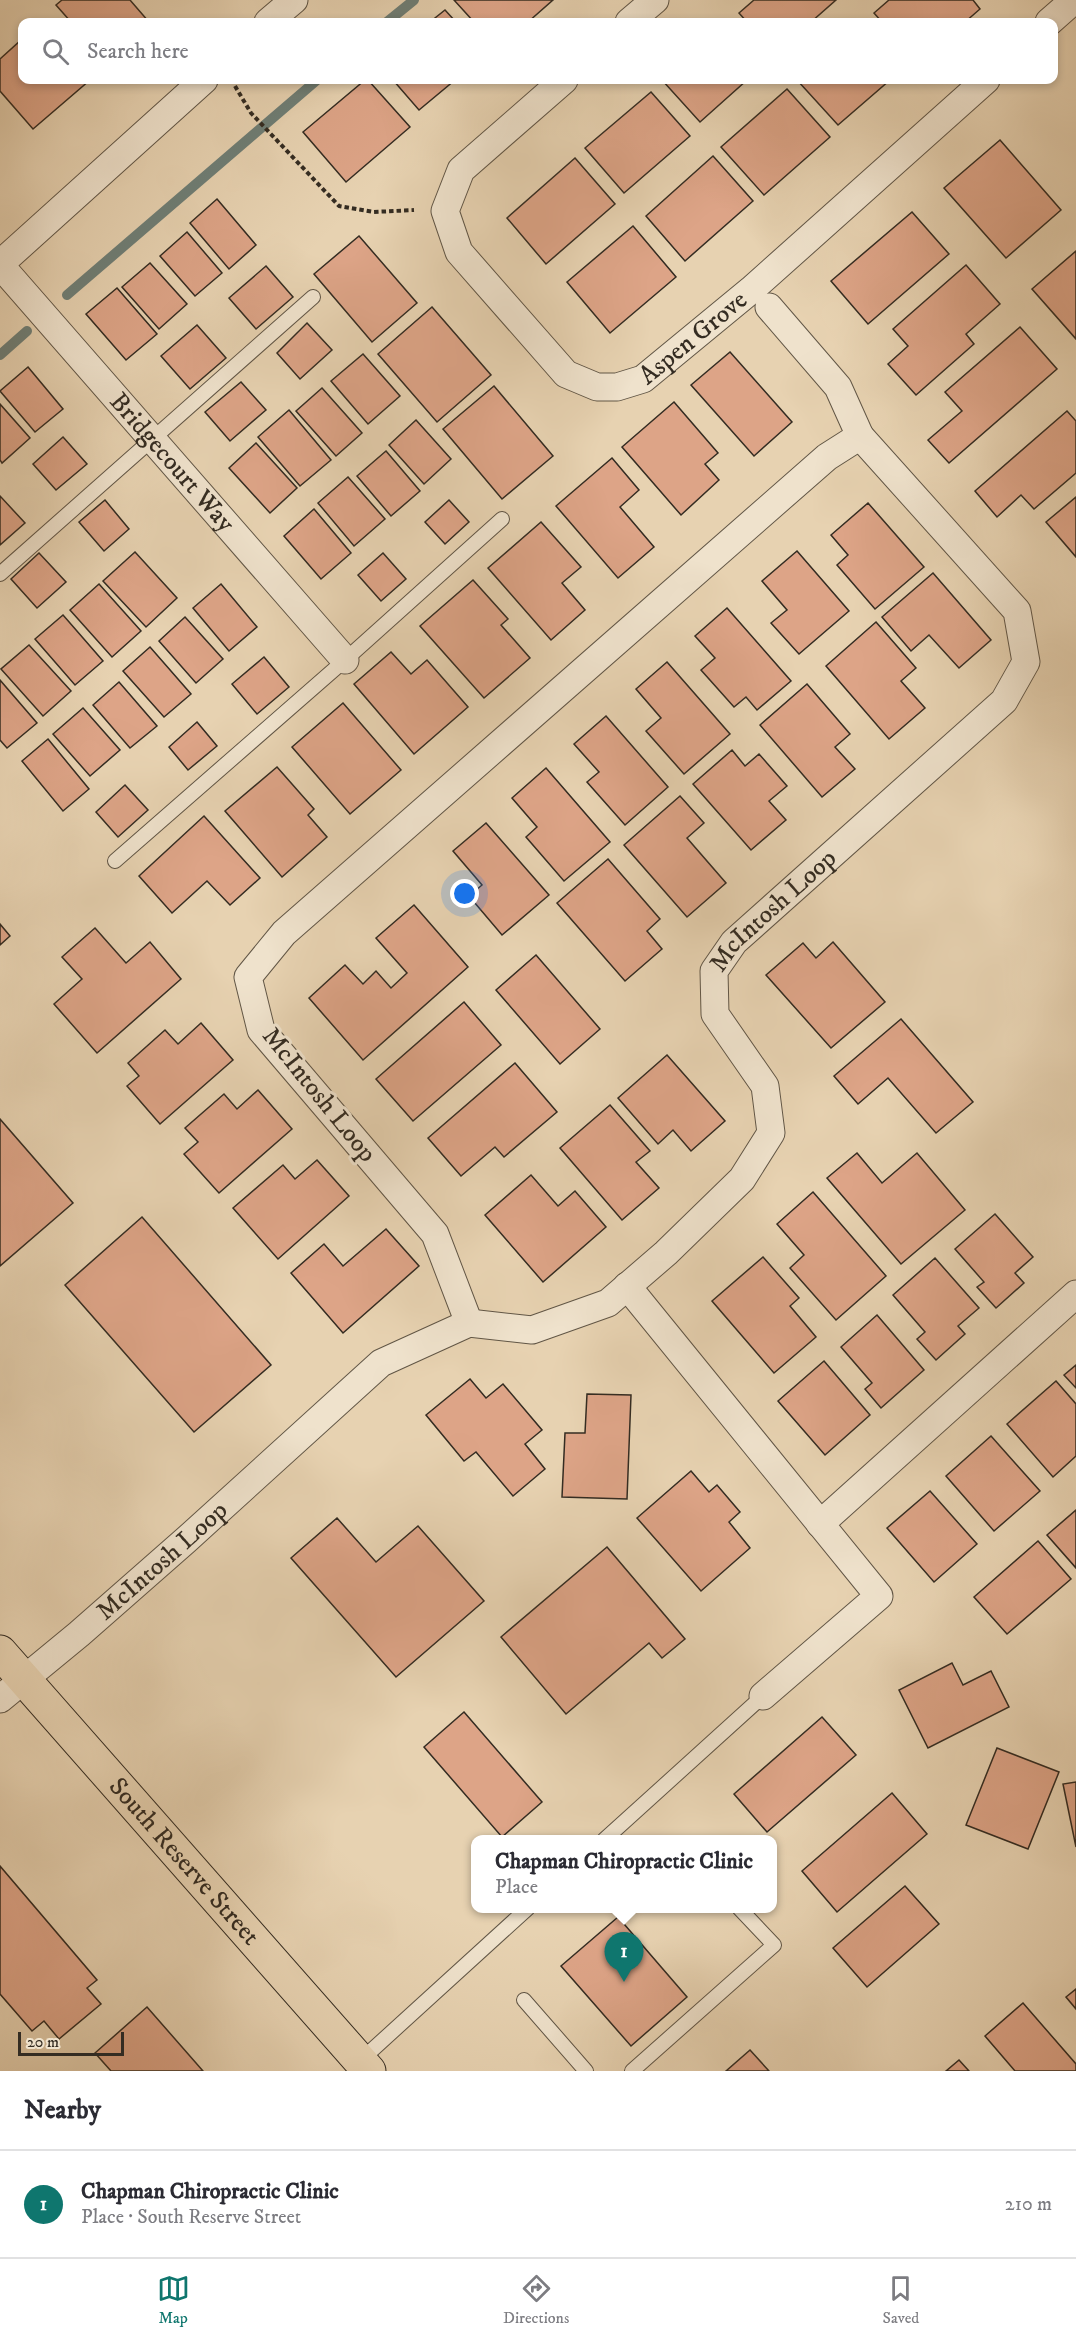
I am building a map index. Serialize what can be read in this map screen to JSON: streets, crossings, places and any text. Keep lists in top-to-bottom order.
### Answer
{
  "streets": {
    "highway": ["South Reserve Street"],
    "street": ["Aspen Grove", "Bridgecourt Way", "McIntosh Loop"]
  },
  "crossings": [
    ["McIntosh Loop", "South Reserve Street"]
  ],
  "scale_bar": "20 m",
  "page": {
    "search": "Search here",
    "popup": ["Chapman Chiropractic Clinic", "Place"],
    "pins": "1",
    "scale": "20 m",
    "heading": "Nearby",
    "list": [
      {
        "mark": "1",
        "name": "Chapman Chiropractic Clinic",
        "note": "Place · South Reserve Street",
        "value": "210 m"
      }
    ],
    "nav": ["Map", "Directions", "Saved"]
  }
}
